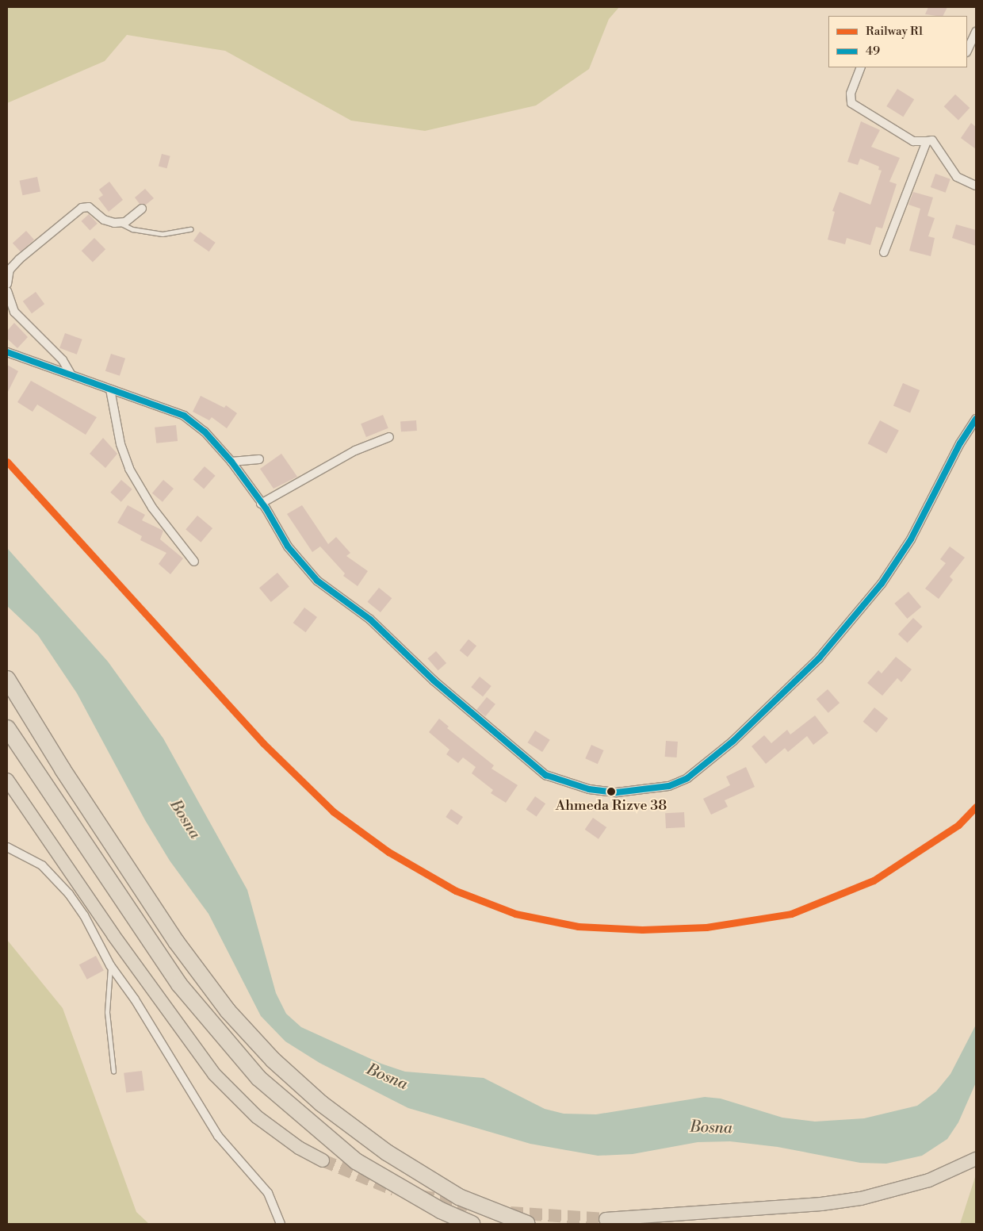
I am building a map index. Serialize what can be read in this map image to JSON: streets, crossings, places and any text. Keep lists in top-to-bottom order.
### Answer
{
  "water": ["Bosna"],
  "places": ["Ahmeda Rizve 38"],
  "lines": ["transit line 49", "rail line R1"],
  "legend": ["Railway R1", "49"]
}
